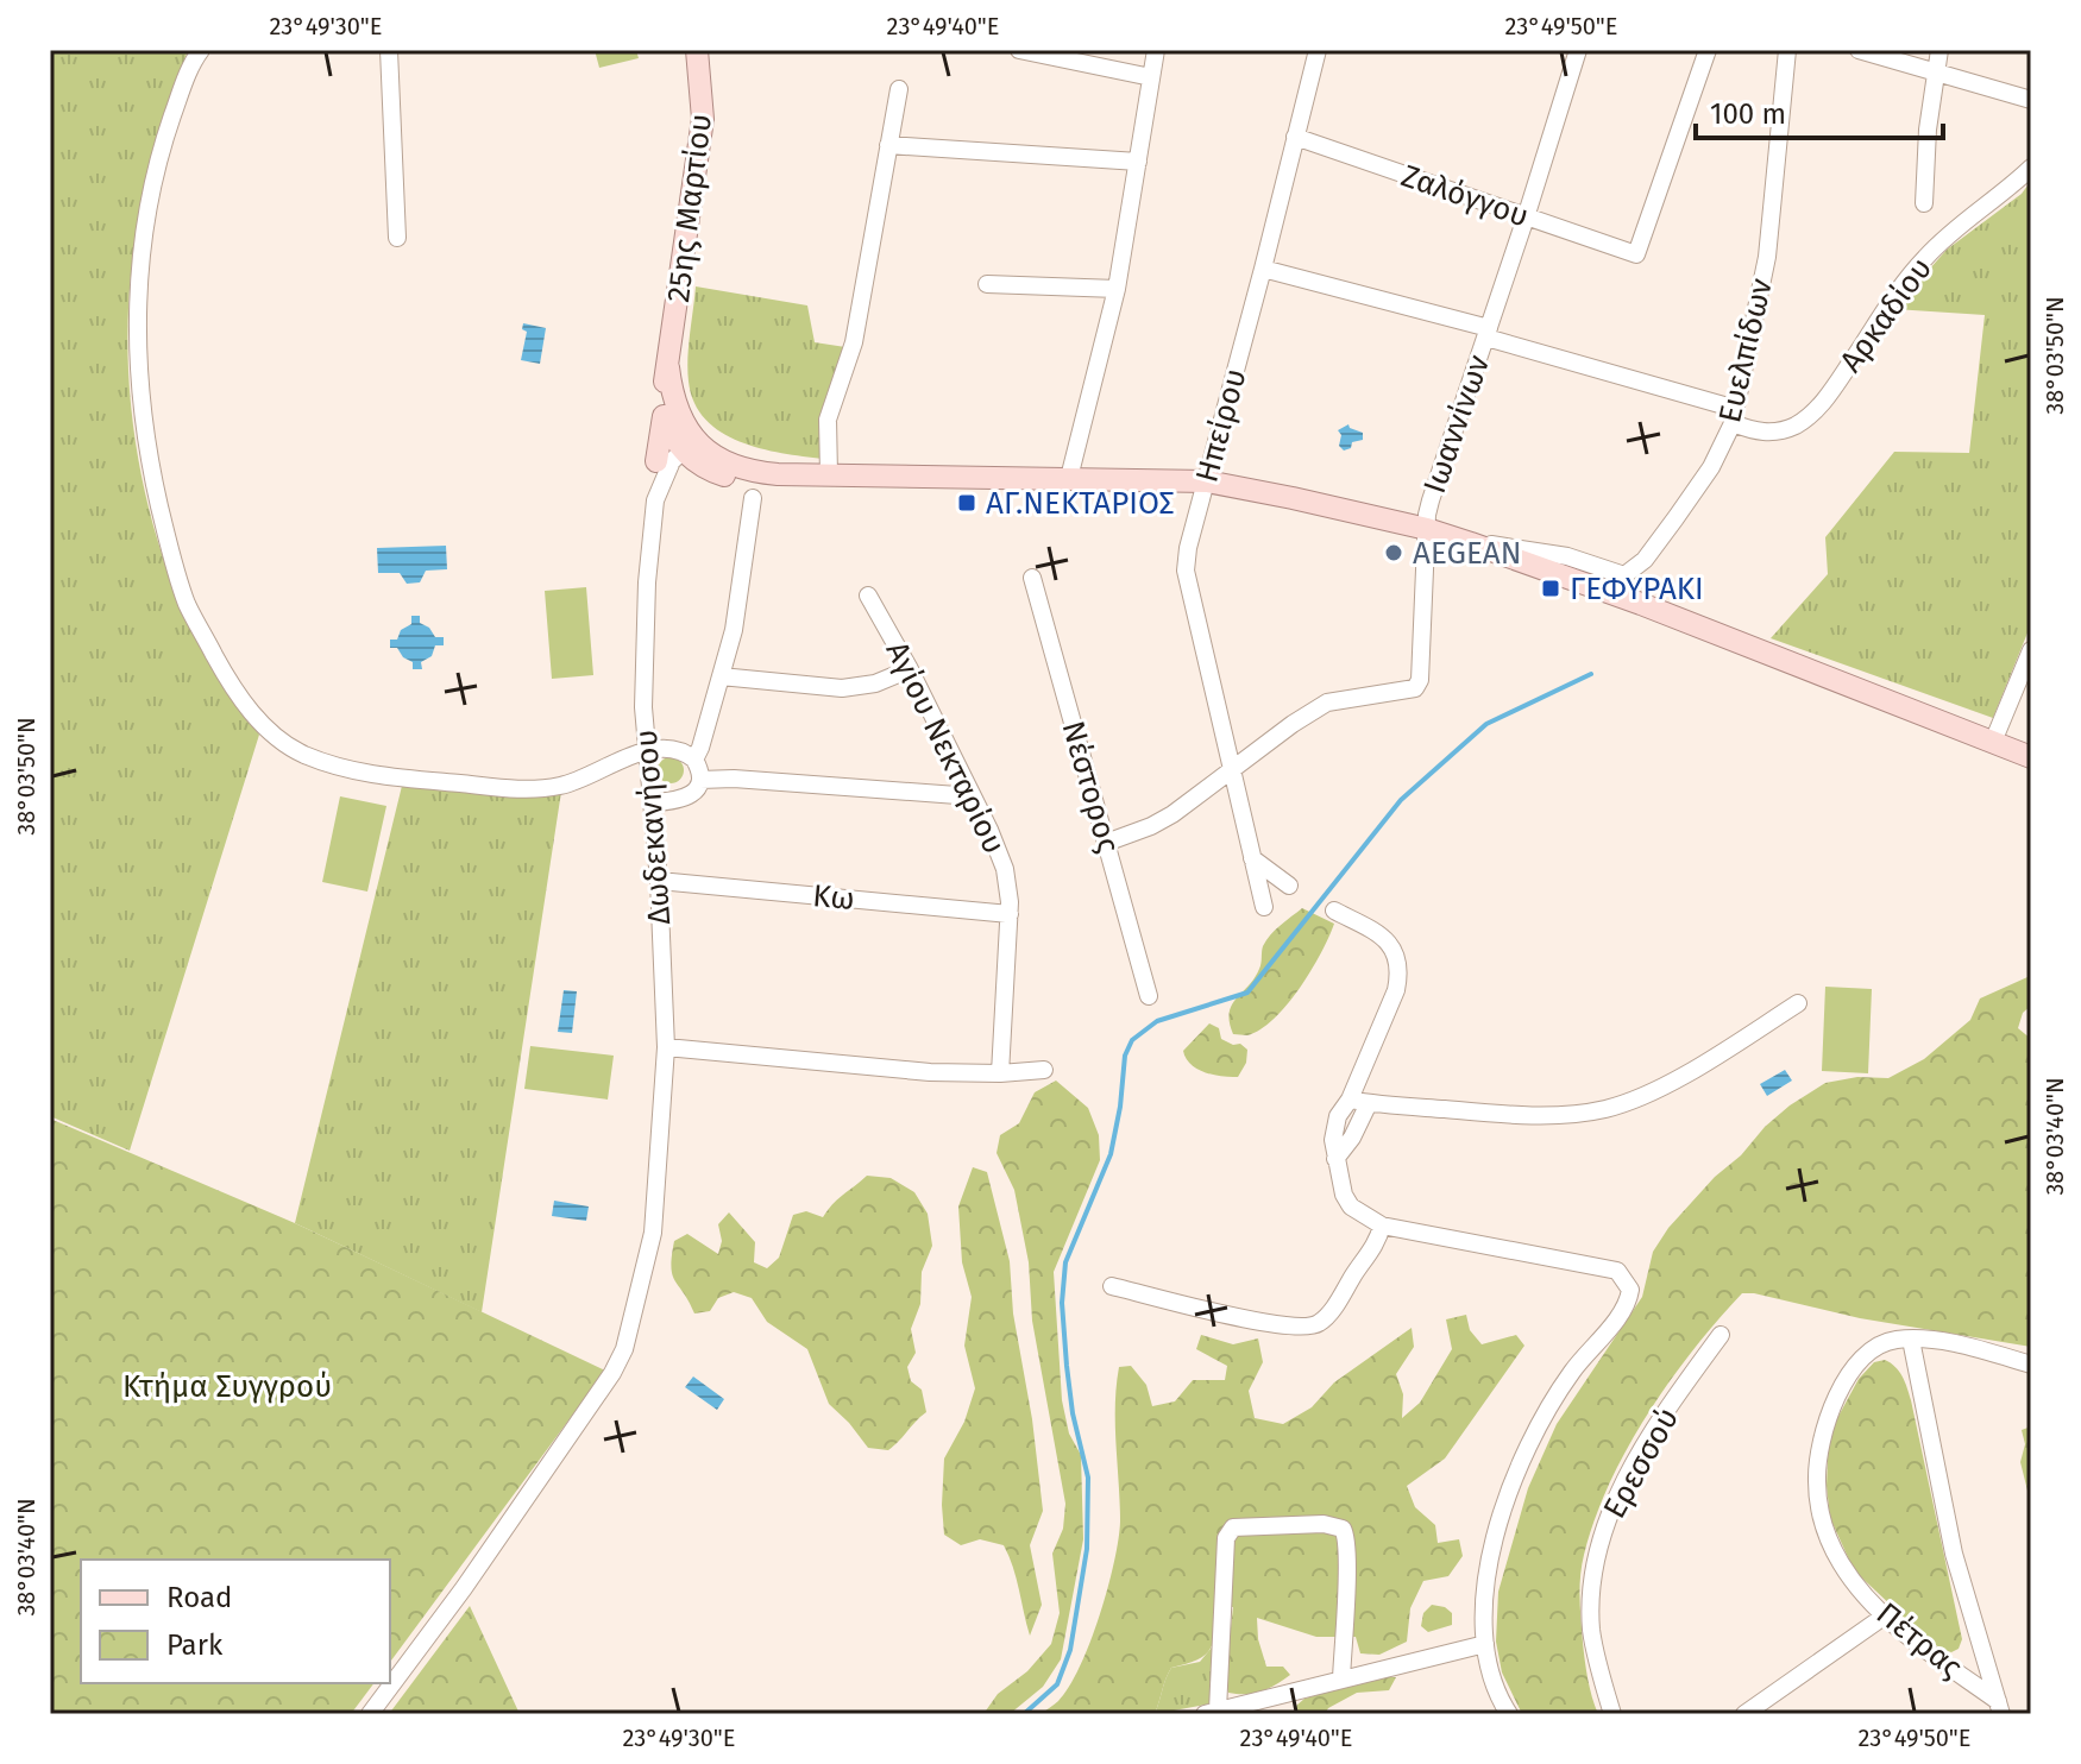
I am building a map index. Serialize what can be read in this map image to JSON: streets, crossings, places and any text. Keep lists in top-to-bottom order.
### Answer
{
  "streets": {
    "main road": ["25ης Μαρτίου"],
    "street": [
      "Ζαλόγγου",
      "Αρκαδίου",
      "Ευελπίδων",
      "Ιωαννίνων",
      "Ηπείρου",
      "Αγίου Νεκταρίου",
      "Νέστορος",
      "Δωδεκανήσου",
      "Κω",
      "Ερεσσού",
      "Πέτρας"
    ]
  },
  "crossings": [
    ["Ζαλόγγου", "Ιωαννίνων"],
    ["Ζαλόγγου", "Ηπείρου"],
    ["25ης Μαρτίου", "Δωδεκανήσου"],
    ["Αρκαδίου", "Ευελπίδων"],
    ["Αρκαδίου", "Ιωαννίνων"],
    ["Αρκαδίου", "Ηπείρου"],
    ["Ιωαννίνων", "Ηπείρου"],
    ["Ιωαννίνων", "Νέστορος"],
    ["Αγίου Νεκταρίου", "Κω"],
    ["Δωδεκανήσου", "Κω"]
  ],
  "parks": ["Κτήμα Συγγρού"],
  "places": {
    "transit": ["ΑΓ.ΝΕΚΤΑΡΙΟΣ", "ΓΕΦΥΡΑΚΙ"],
    "other": ["AEGEAN"]
  },
  "legend": ["Road", "Park"],
  "scale_bar": "100 m",
  "coordinates": [
    "23°49'30\"E",
    "23°49'40\"E",
    "23°49'50\"E",
    "38°03'50\"N",
    "38°03'40\"N"
  ]
}
